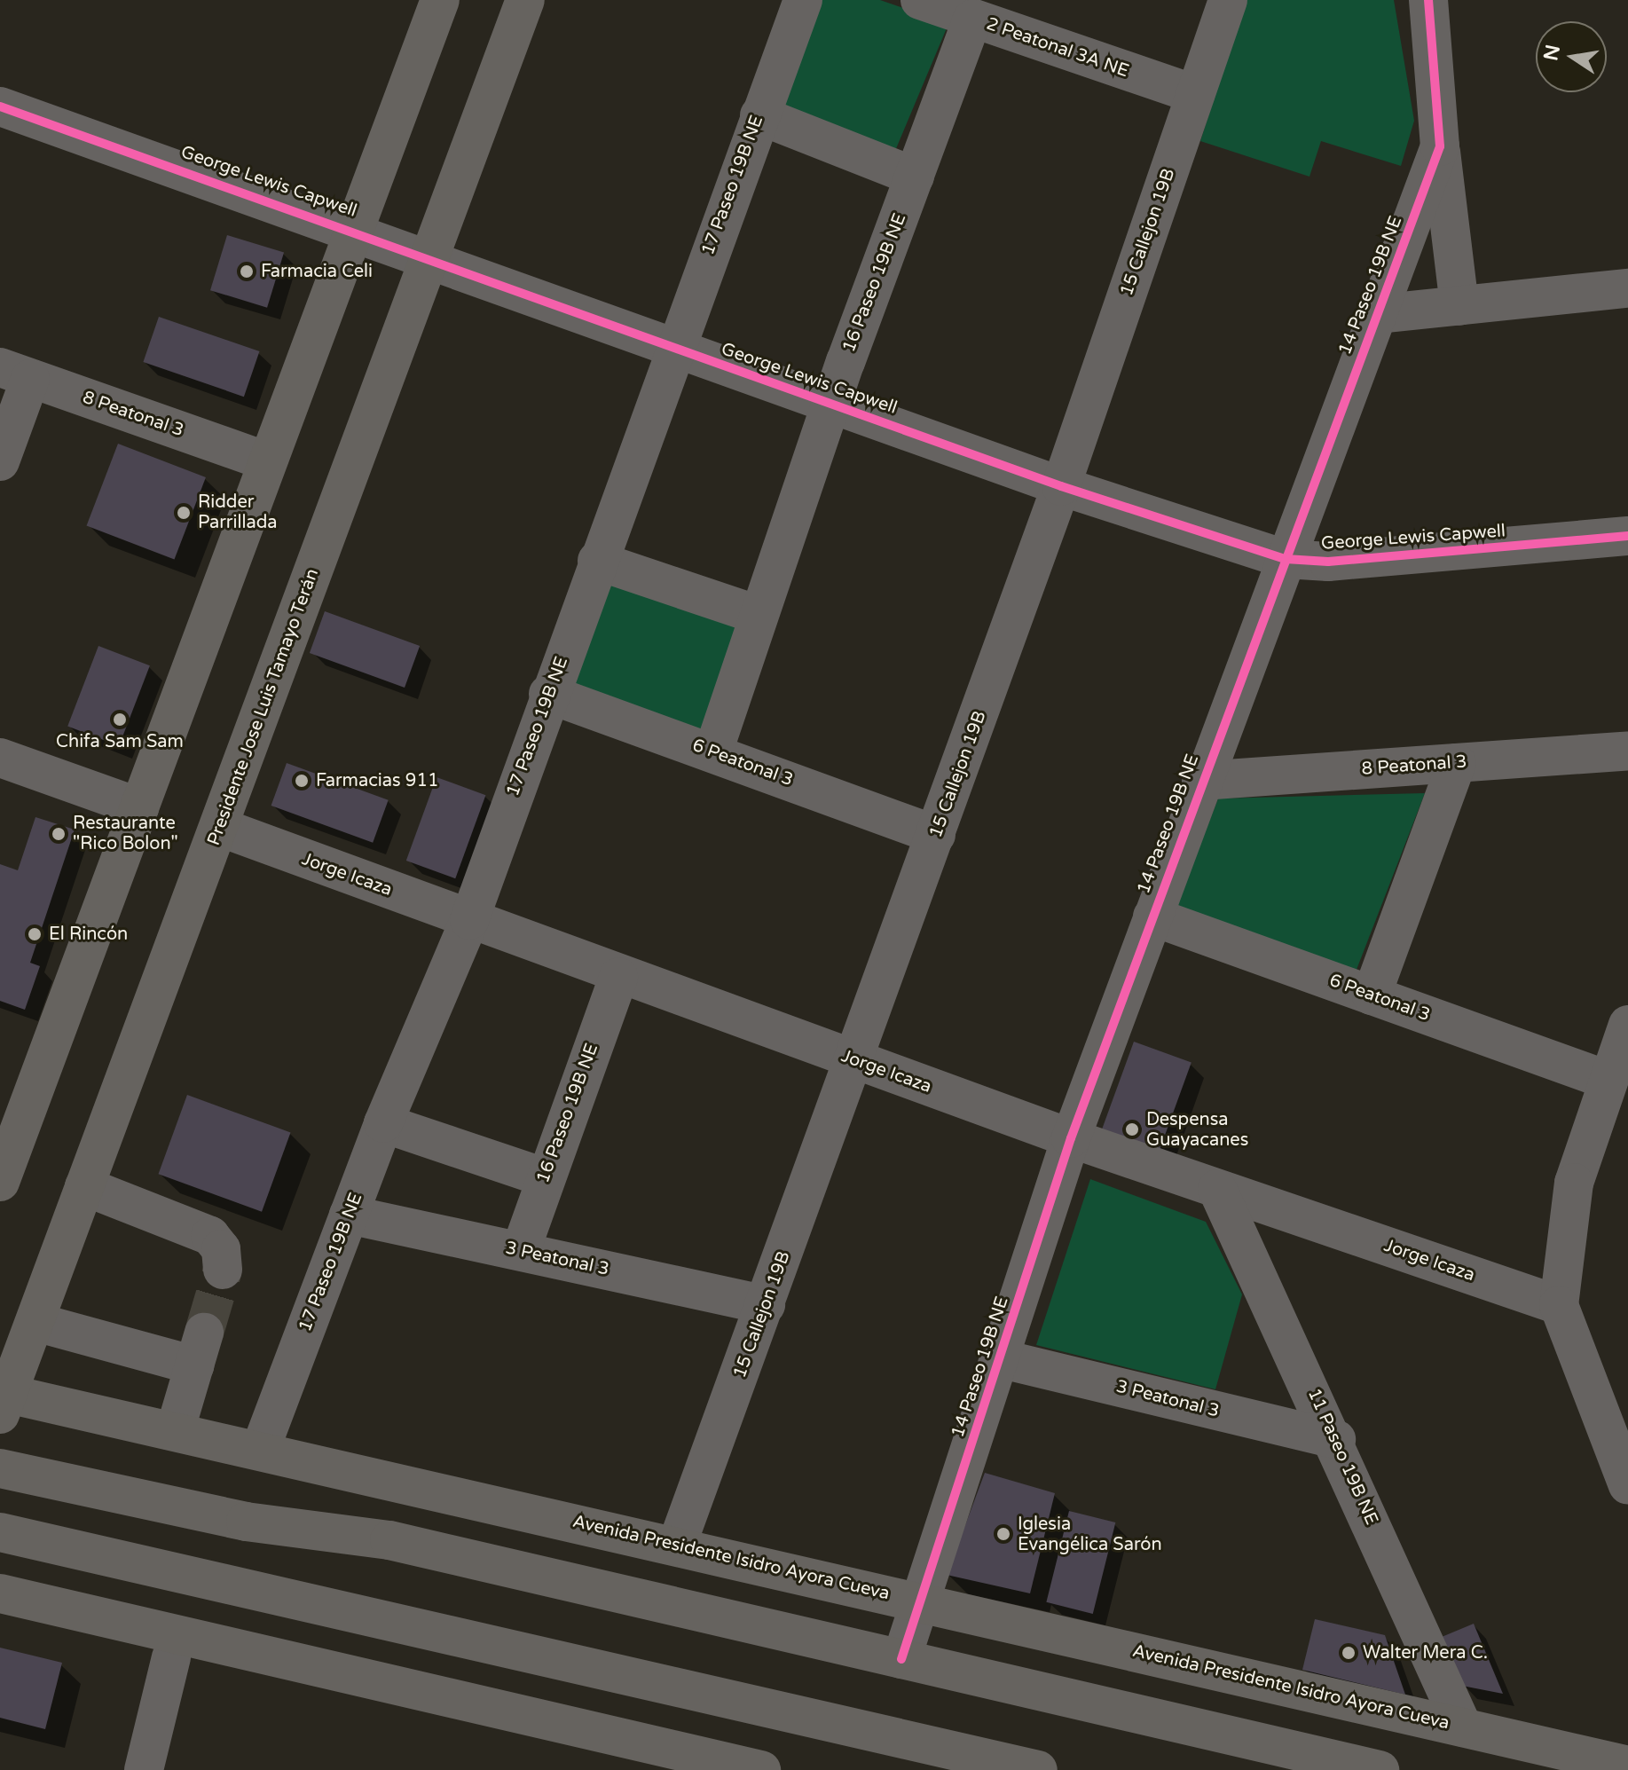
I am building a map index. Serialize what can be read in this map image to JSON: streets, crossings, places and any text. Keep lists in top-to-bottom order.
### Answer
{
  "streets": {
    "main road": ["Presidente Jose Luis Tamayo Terán", "Avenida Presidente Isidro Ayora Cueva"],
    "street": [
      "2 Peatonal 3A NE",
      "George Lewis Capwell",
      "17 Paseo 19B NE",
      "15 Callejon 19B",
      "16 Paseo 19B NE",
      "14 Paseo 19B NE",
      "8 Peatonal 3",
      "6 Peatonal 3",
      "Jorge Icaza",
      "3 Peatonal 3",
      "11 Paseo 19B NE"
    ]
  },
  "crossings": [
    ["2 Peatonal 3A NE", "15 Callejon 19B"],
    ["2 Peatonal 3A NE", "16 Paseo 19B NE"],
    ["George Lewis Capwell", "17 Paseo 19B NE"],
    ["George Lewis Capwell", "15 Callejon 19B"],
    ["George Lewis Capwell", "16 Paseo 19B NE"],
    ["George Lewis Capwell", "14 Paseo 19B NE"],
    ["George Lewis Capwell", "Presidente Jose Luis Tamayo Terán"],
    ["17 Paseo 19B NE", "6 Peatonal 3"],
    ["17 Paseo 19B NE", "Jorge Icaza"],
    ["17 Paseo 19B NE", "3 Peatonal 3"],
    ["17 Paseo 19B NE", "Avenida Presidente Isidro Ayora Cueva"],
    ["15 Callejon 19B", "6 Peatonal 3"],
    ["15 Callejon 19B", "Jorge Icaza"],
    ["15 Callejon 19B", "3 Peatonal 3"],
    ["15 Callejon 19B", "Avenida Presidente Isidro Ayora Cueva"],
    ["16 Paseo 19B NE", "6 Peatonal 3"],
    ["16 Paseo 19B NE", "Jorge Icaza"],
    ["16 Paseo 19B NE", "3 Peatonal 3"],
    ["14 Paseo 19B NE", "8 Peatonal 3"],
    ["14 Paseo 19B NE", "6 Peatonal 3"],
    ["14 Paseo 19B NE", "Jorge Icaza"],
    ["14 Paseo 19B NE", "3 Peatonal 3"],
    ["14 Paseo 19B NE", "Avenida Presidente Isidro Ayora Cueva"],
    ["Presidente Jose Luis Tamayo Terán", "Jorge Icaza"],
    ["Presidente Jose Luis Tamayo Terán", "Avenida Presidente Isidro Ayora Cueva"],
    ["Jorge Icaza", "11 Paseo 19B NE"],
    ["3 Peatonal 3", "11 Paseo 19B NE"],
    ["11 Paseo 19B NE", "Avenida Presidente Isidro Ayora Cueva"]
  ],
  "places": [
    "Farmacia Celi",
    "Ridder Parrillada",
    "Chifa Sam Sam",
    "Farmacias 911",
    "Restaurante \"Rico Bolon\"",
    "El Rincón",
    "Despensa Guayacanes",
    "Iglesia Evangélica Sarón",
    "Walter Mera C."
  ],
  "north": "left"
}
